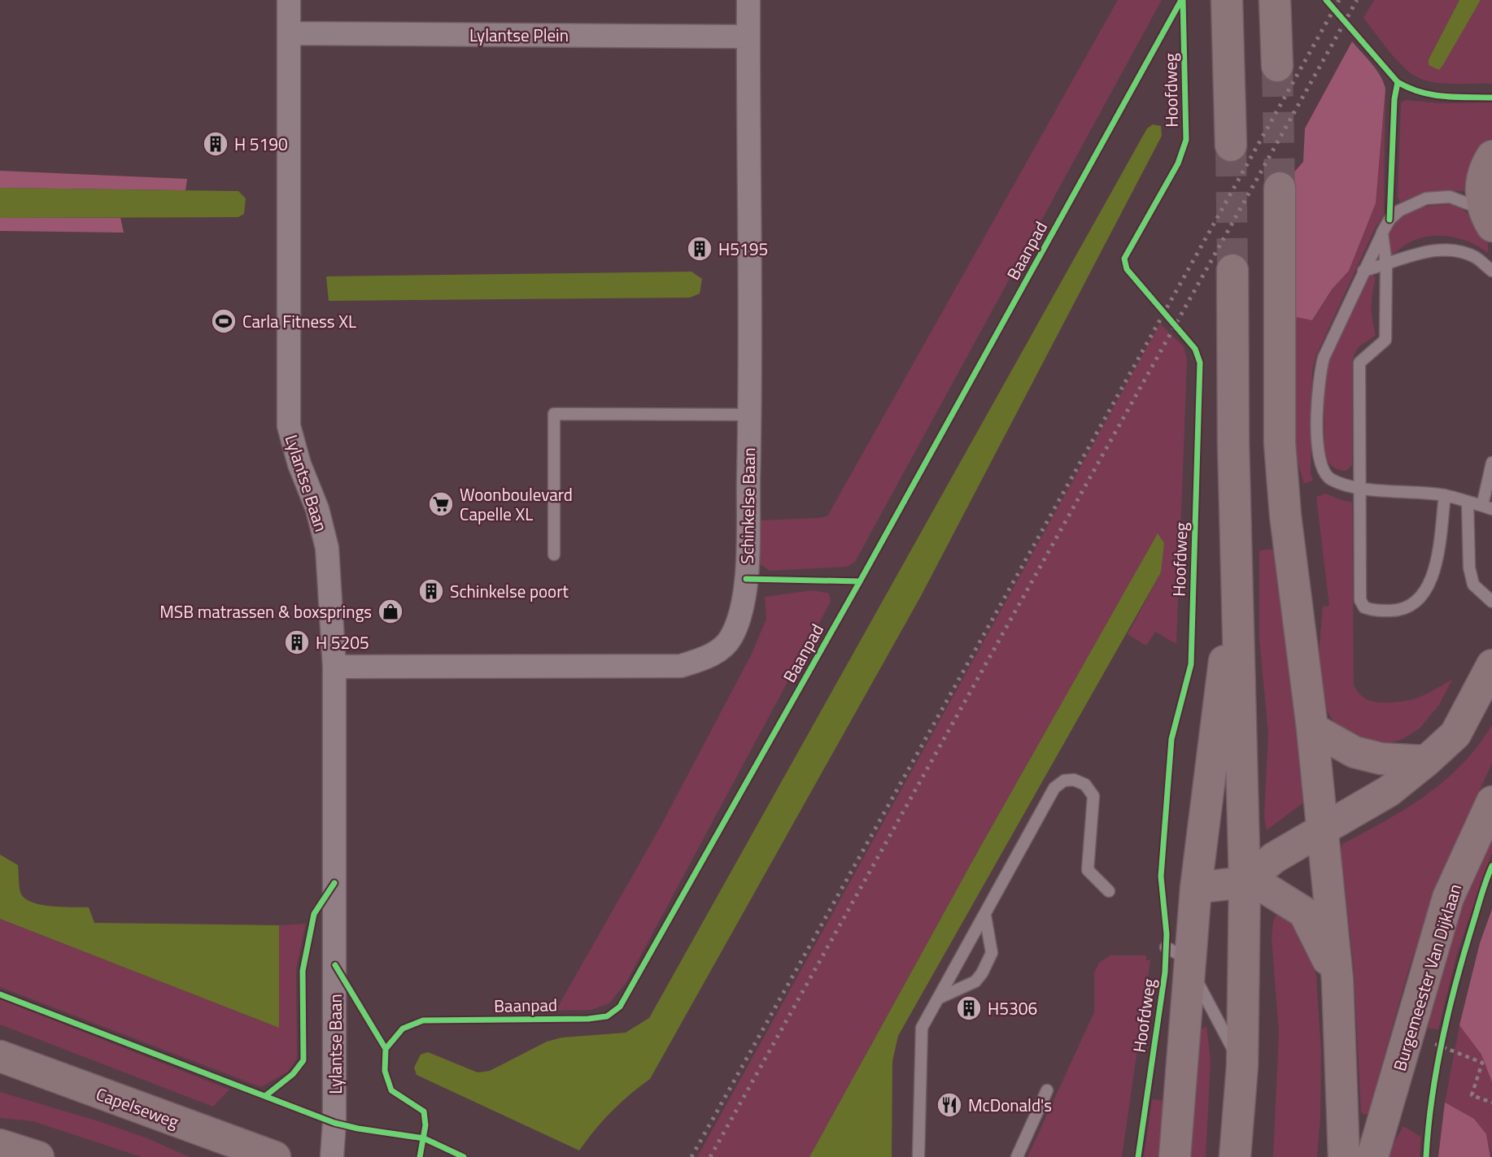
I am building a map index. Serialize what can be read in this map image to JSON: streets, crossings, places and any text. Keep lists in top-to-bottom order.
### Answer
{
  "streets": {
    "main road": ["Burgemeester Van Dijklaan", "Capelseweg"],
    "street": ["Lylantse Plein", "Lylantse Baan", "Schinkelse Baan"],
    "cycle path": ["Hoofdweg"]
  },
  "crossings": [
    ["Lylantse Plein", "Lylantse Baan"],
    ["Lylantse Plein", "Schinkelse Baan"],
    ["Lylantse Baan", "Schinkelse Baan"]
  ],
  "places": {
    "building": [
      "H 5190",
      "H5195",
      "Schinkelse poort",
      "H 5205",
      "H5306"
    ],
    "sports": ["Carla Fitness XL"],
    "supermarket": ["Woonboulevard Capelle XL"],
    "shop": ["MSB matrassen & boxsprings"],
    "restaurant": ["McDonald's"]
  }
}
